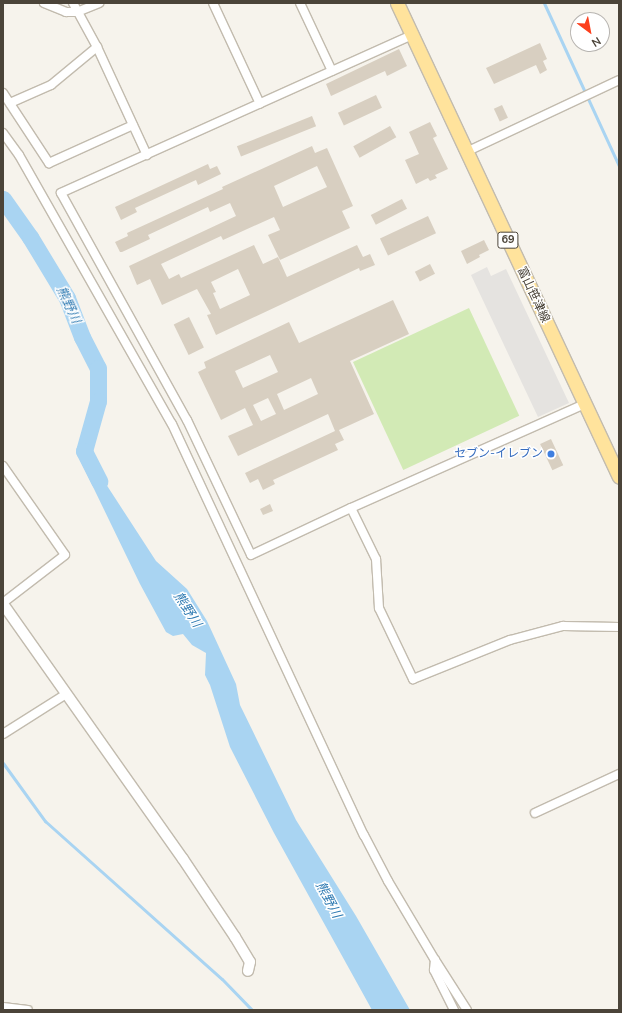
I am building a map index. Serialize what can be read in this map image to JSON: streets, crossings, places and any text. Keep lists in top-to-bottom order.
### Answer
{
  "streets": {
    "main road": ["69", "富山笹津線"]
  },
  "water": ["熊野川"],
  "places": ["セブン-イレブン"],
  "north": "bottom right"
}
